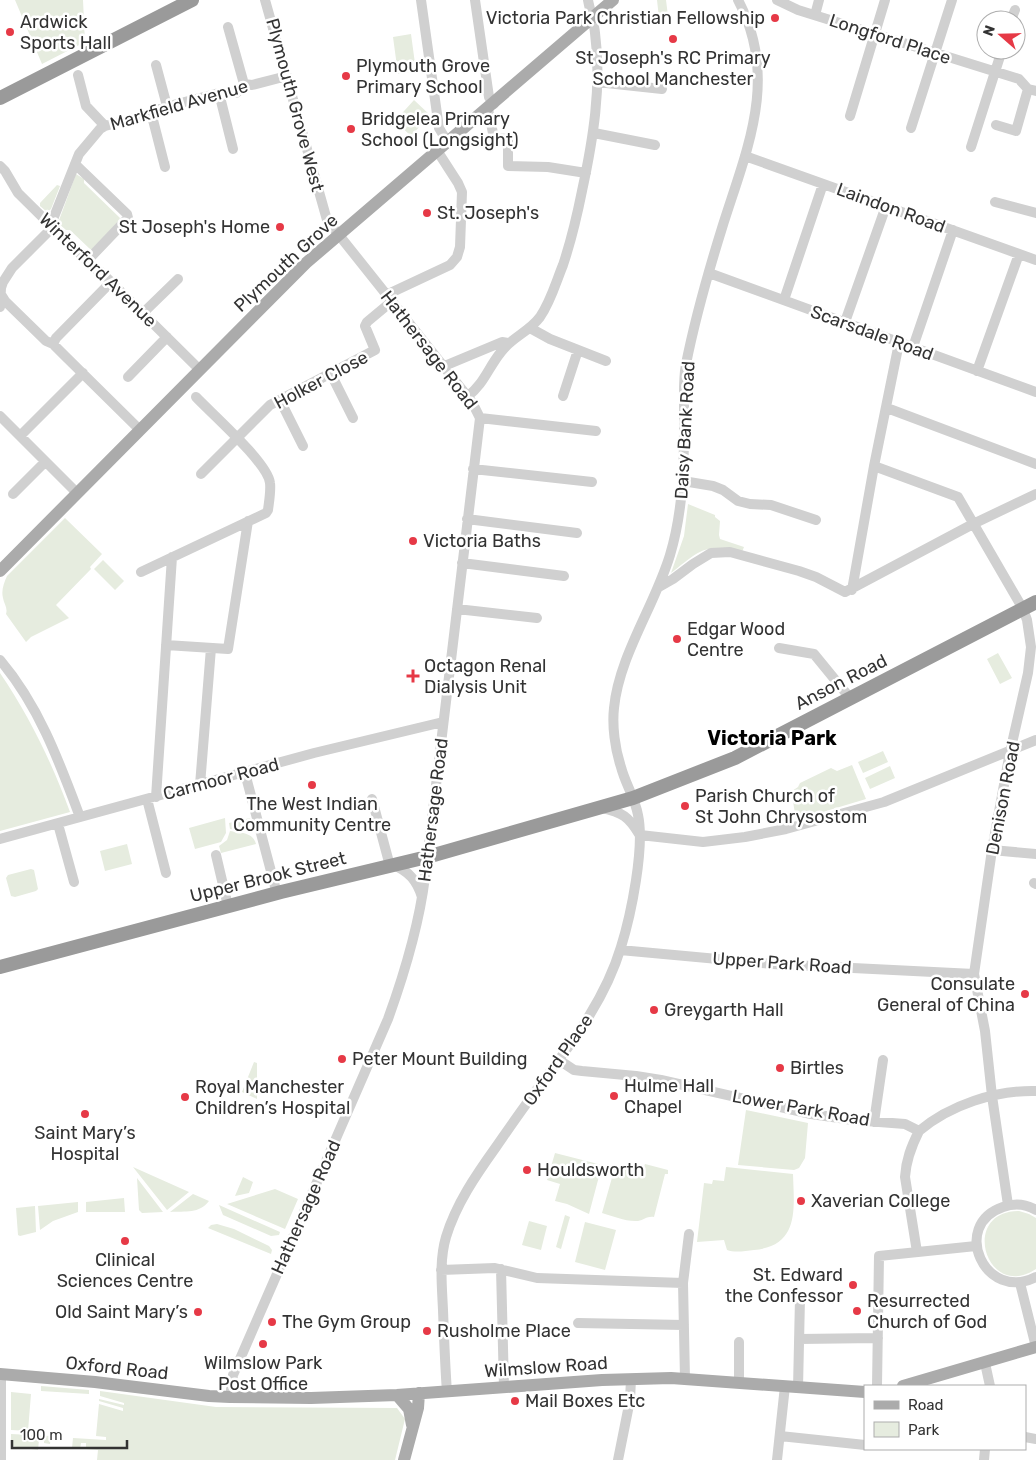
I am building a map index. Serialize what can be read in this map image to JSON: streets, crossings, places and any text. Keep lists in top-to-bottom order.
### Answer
{
  "streets": {
    "highway": ["Anson Road", "Upper Brook Street"],
    "main road": ["Plymouth Grove", "Wilmslow Road", "Oxford Road"],
    "street": [
      "Longford Place",
      "Markfield Avenue",
      "Plymouth Grove West",
      "Laindon Road",
      "Winterford Avenue",
      "Scarsdale Road",
      "Hathersage Road",
      "Holker Close",
      "Daisy Bank Road",
      "Carmoor Road",
      "Denison Road",
      "Upper Park Road",
      "Oxford Place",
      "Lower Park Road"
    ]
  },
  "crossings": [
    ["Markfield Avenue", "Plymouth Grove West"],
    ["Markfield Avenue", "Winterford Avenue"],
    ["Plymouth Grove West", "Plymouth Grove"],
    ["Plymouth Grove West", "Hathersage Road"],
    ["Laindon Road", "Daisy Bank Road"],
    ["Plymouth Grove", "Winterford Avenue"],
    ["Plymouth Grove", "Hathersage Road"],
    ["Scarsdale Road", "Daisy Bank Road"],
    ["Hathersage Road", "Holker Close"],
    ["Hathersage Road", "Carmoor Road"],
    ["Hathersage Road", "Upper Brook Street"],
    ["Hathersage Road", "Wilmslow Road"],
    ["Hathersage Road", "Oxford Road"],
    ["Daisy Bank Road", "Anson Road"],
    ["Daisy Bank Road", "Oxford Place"],
    ["Anson Road", "Denison Road"],
    ["Anson Road", "Upper Brook Street"],
    ["Anson Road", "Oxford Place"],
    ["Denison Road", "Upper Park Road"],
    ["Upper Park Road", "Oxford Place"],
    ["Oxford Place", "Lower Park Road"],
    ["Wilmslow Road", "Oxford Road"]
  ],
  "districts": ["Victoria Park"],
  "places": {
    "other": [
      "Victoria Park Christian Fellowship",
      "Ardwick Sports Hall",
      "St Joseph's RC Primary School Manchester",
      "Plymouth Grove Primary School",
      "Bridgelea Primary School (Longsight)",
      "St. Joseph's",
      "St Joseph's Home",
      "Victoria Baths",
      "Edgar Wood Centre",
      "The West Indian Community Centre",
      "Parish Church of St John Chrysostom",
      "Consulate General of China",
      "Greygarth Hall",
      "Peter Mount Building",
      "Birtles",
      "Hulme Hall Chapel",
      "Royal Manchester Children’s Hospital",
      "Saint Mary’s Hospital",
      "Houldsworth",
      "Xaverian College",
      "Clinical Sciences Centre",
      "St. Edward the Confessor",
      "Resurrected Church of God",
      "Old Saint Mary’s",
      "The Gym Group",
      "Rusholme Place",
      "Wilmslow Park Post Office",
      "Mail Boxes Etc"
    ],
    "health": ["Octagon Renal Dialysis Unit"]
  },
  "legend": ["Road", "Park"],
  "scale_bar": "100 m",
  "north": "left"
}
